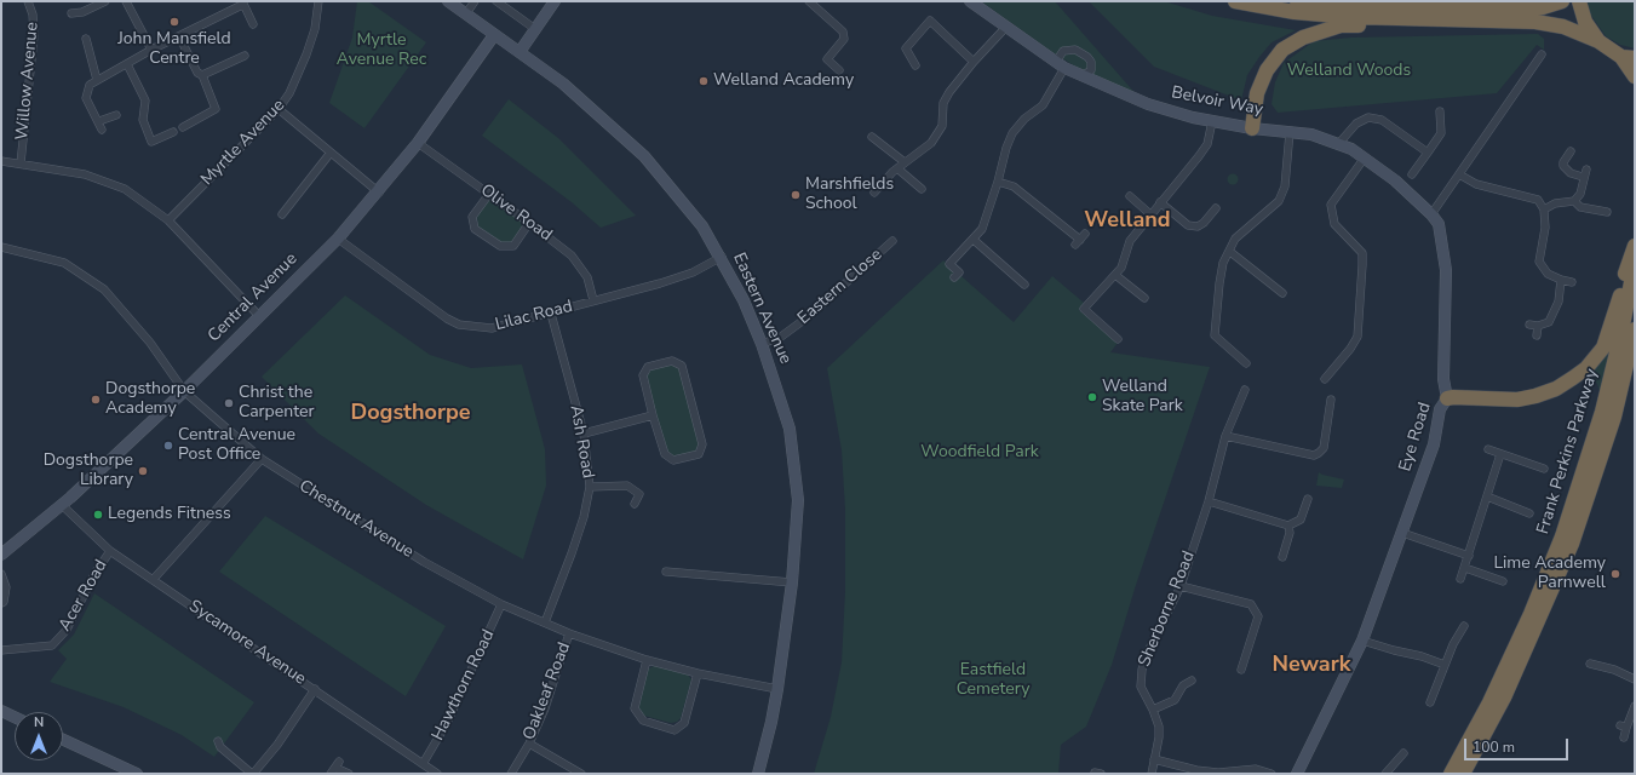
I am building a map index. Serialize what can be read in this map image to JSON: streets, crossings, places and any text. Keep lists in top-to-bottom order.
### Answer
{
  "streets": {
    "highway": ["Frank Perkins Parkway"],
    "street": [
      "Willow Avenue",
      "Belvoir Way",
      "Myrtle Avenue",
      "Olive Road",
      "Eastern Close",
      "Central Avenue",
      "Eastern Avenue",
      "Lilac Road",
      "Eye Road",
      "Ash Road",
      "Chestnut Avenue",
      "Acer Road",
      "Sherborne Road",
      "Sycamore Avenue",
      "Hawthorn Road",
      "Oakleaf Road"
    ]
  },
  "crossings": [
    ["Belvoir Way", "Eye Road"],
    ["Olive Road", "Central Avenue"],
    ["Olive Road", "Lilac Road"],
    ["Eastern Close", "Eastern Avenue"],
    ["Central Avenue", "Eastern Avenue"],
    ["Central Avenue", "Lilac Road"],
    ["Central Avenue", "Chestnut Avenue"],
    ["Central Avenue", "Sycamore Avenue"],
    ["Eastern Avenue", "Lilac Road"],
    ["Eastern Avenue", "Chestnut Avenue"],
    ["Lilac Road", "Ash Road"],
    ["Ash Road", "Chestnut Avenue"],
    ["Chestnut Avenue", "Hawthorn Road"],
    ["Chestnut Avenue", "Oakleaf Road"],
    ["Acer Road", "Sycamore Avenue"],
    ["Sycamore Avenue", "Hawthorn Road"]
  ],
  "districts": ["Welland", "Dogsthorpe", "Newark"],
  "parks": [
    "Myrtle Avenue Rec",
    "Welland Woods",
    "Woodfield Park",
    "Eastfield Cemetery"
  ],
  "places": [
    "John Mansfield Centre",
    "Welland Academy",
    "Marshfields School",
    "Welland Skate Park",
    "Dogsthorpe Academy",
    "Christ the Carpenter",
    "Central Avenue Post Office",
    "Dogsthorpe Library",
    "Legends Fitness",
    "Lime Academy Parnwell"
  ],
  "scale_bar": "100 m",
  "north": "top"
}
